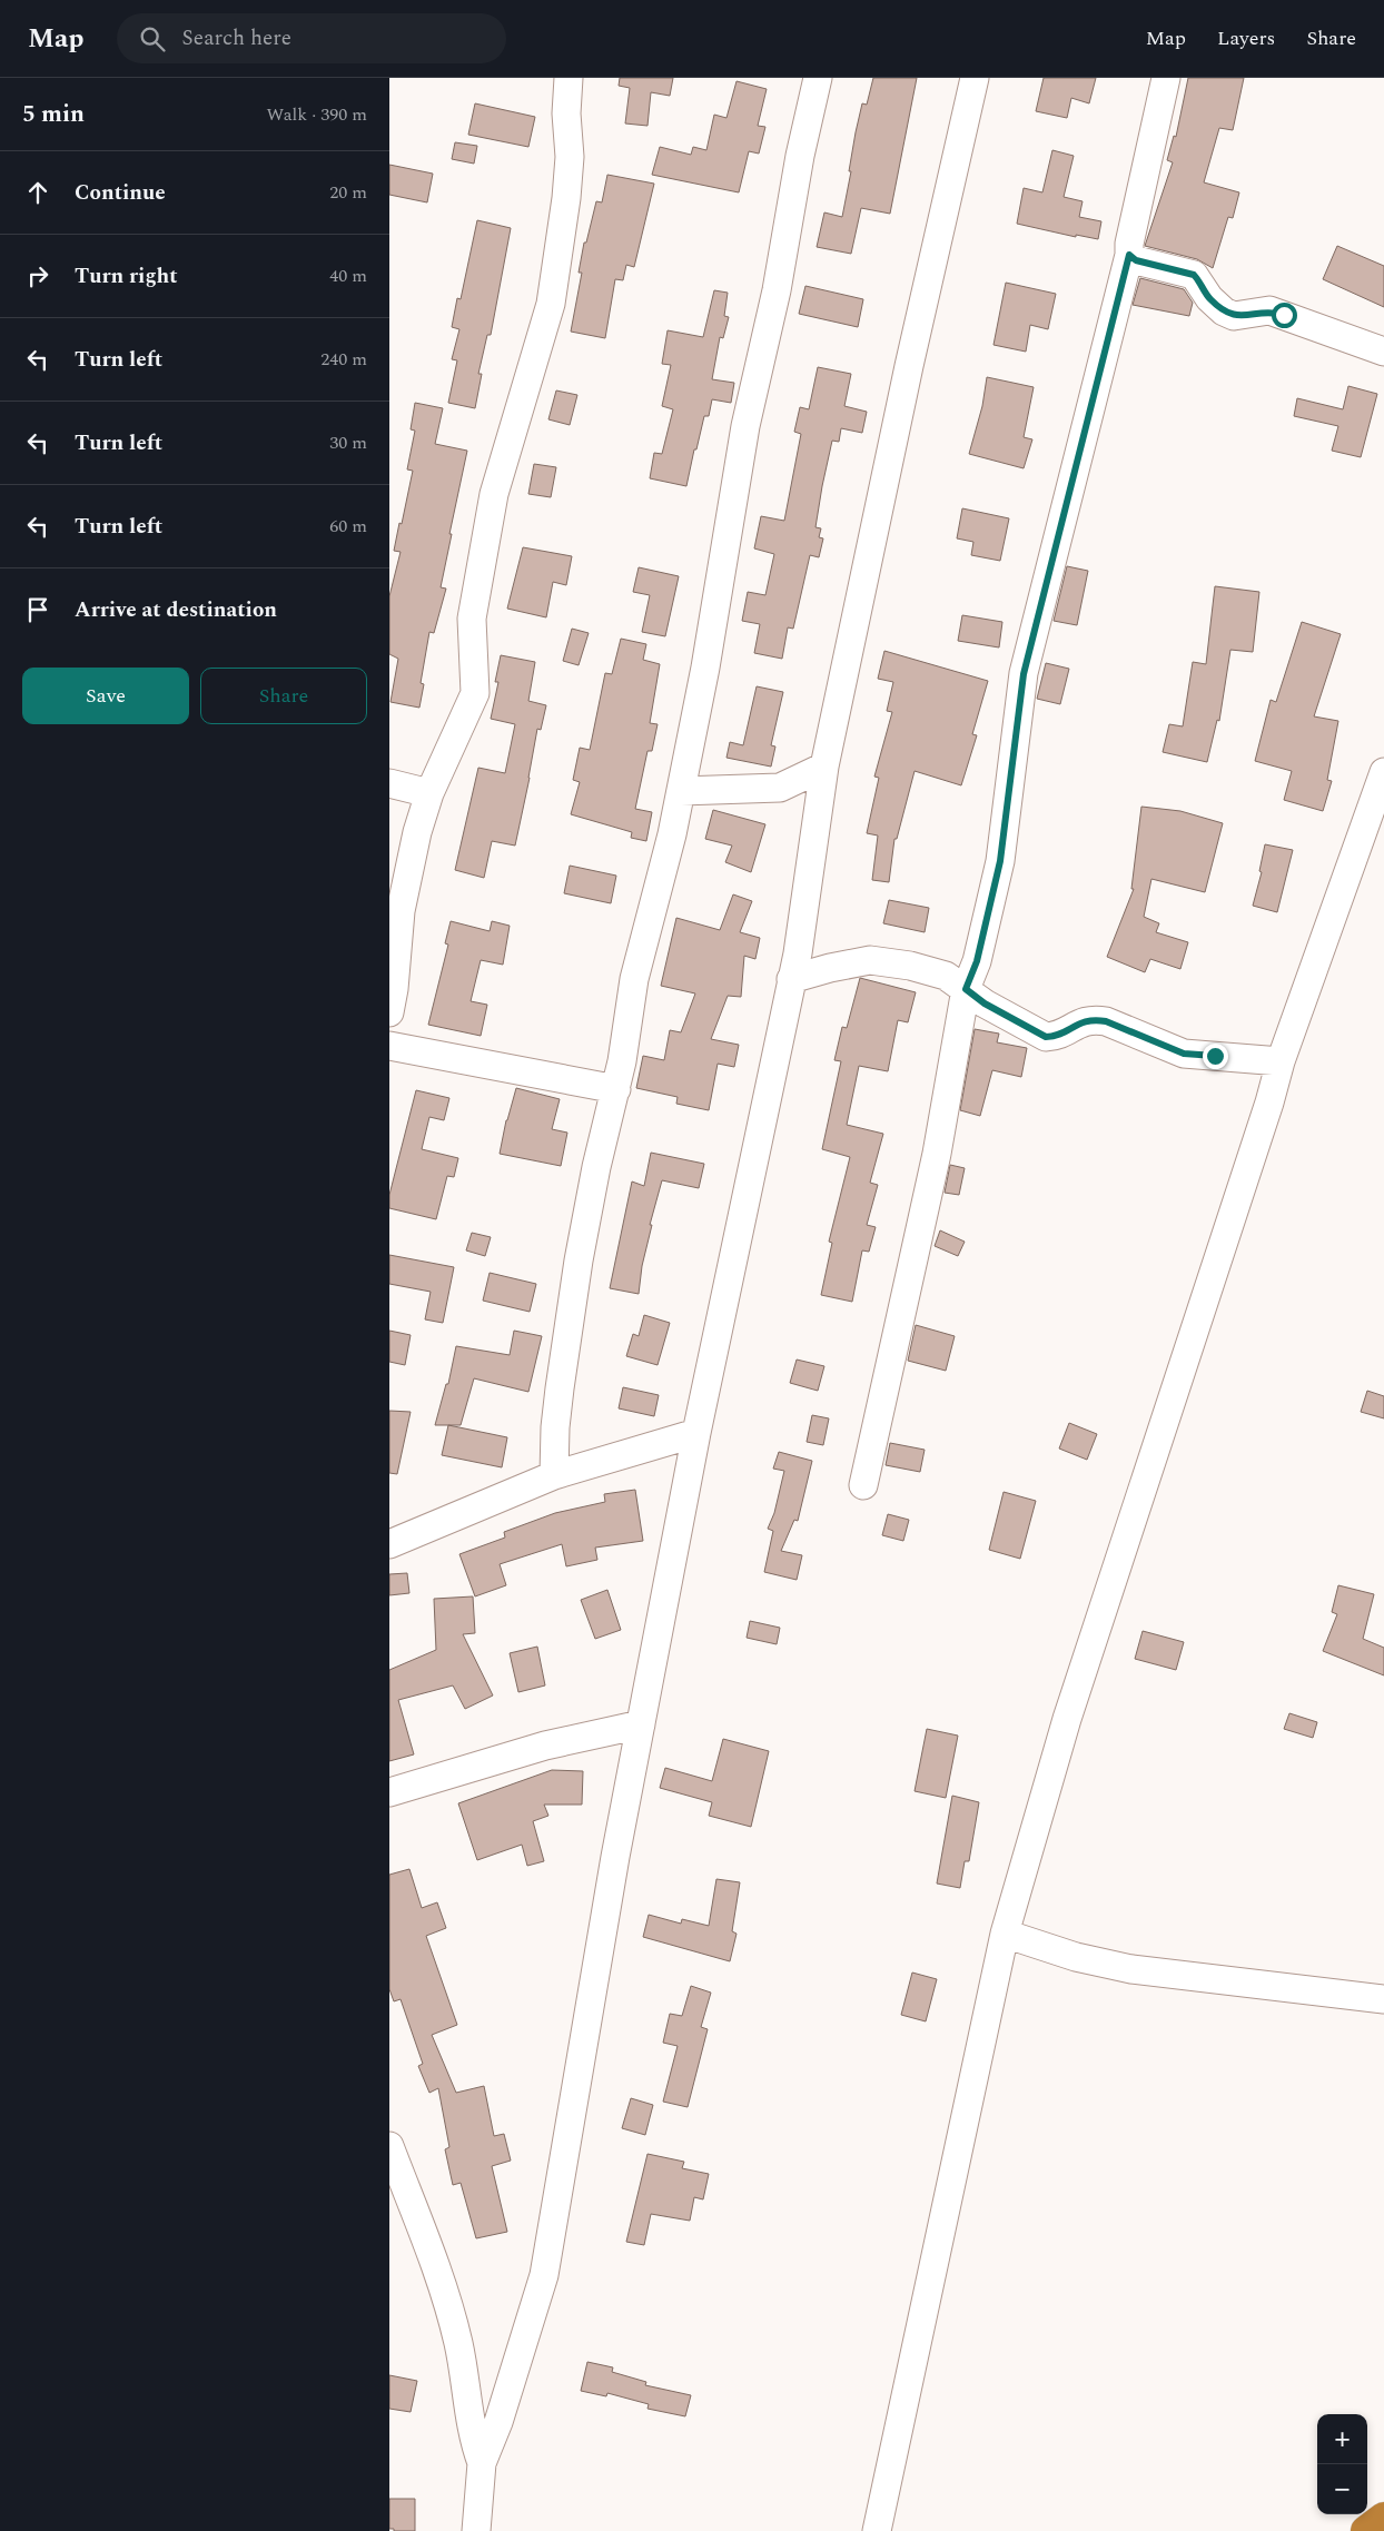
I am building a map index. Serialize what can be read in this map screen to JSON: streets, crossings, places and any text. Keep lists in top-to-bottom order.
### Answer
{
  "page": {
    "header": "Map",
    "search": "Search here",
    "nav": ["Map", "Layers", "Share"],
    "heading": ["5 min", "Walk · 390 m"],
    "list": [
      ["Continue", "20 m"],
      ["Turn right", "40 m"],
      ["Turn left", "240 m"],
      ["Turn left", "30 m"],
      ["Turn left", "60 m"],
      "Arrive at destination"
    ],
    "buttons": ["Save", "Share"],
    "map_buttons": ["+", "−"]
  }
}
